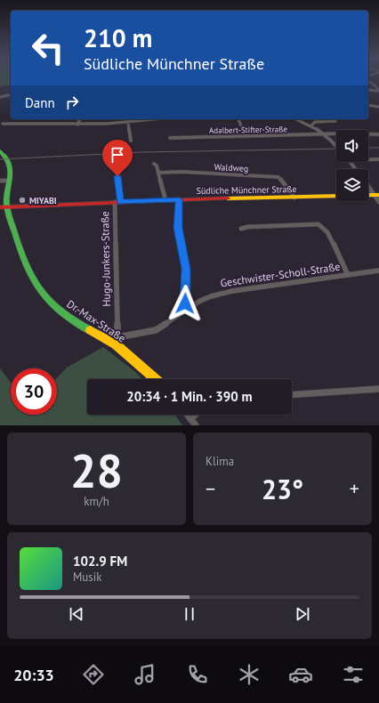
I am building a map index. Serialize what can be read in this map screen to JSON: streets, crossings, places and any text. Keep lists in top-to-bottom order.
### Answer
{
  "streets": {
    "main road": ["Südliche Münchner Straße", "Dr.-Max-Straße"],
    "street": [
      "Adalbert-Stifter-Straße",
      "Waldweg",
      "Hugo-Junkers-Straße",
      "Geschwister-Scholl-Straße"
    ]
  },
  "crossings": [
    ["Waldweg", "Südliche Münchner Straße"],
    ["Südliche Münchner Straße", "Hugo-Junkers-Straße"],
    ["Südliche Münchner Straße", "Dr.-Max-Straße"],
    ["Hugo-Junkers-Straße", "Geschwister-Scholl-Straße"]
  ],
  "places": ["MIYABI"],
  "page": {
    "turn": ["210 m", "Südliche Münchner Straße"],
    "then": "Dann",
    "limit": "30",
    "trip": "20:34 · 1 Min. · 390 m",
    "tile": [
      ["28", "km/h"],
      "Klima"
    ],
    "heat": ["−", "23°", "+"],
    "song": ["102.9 FM", "Musik"],
    "tabs": "20:33"
  }
}
